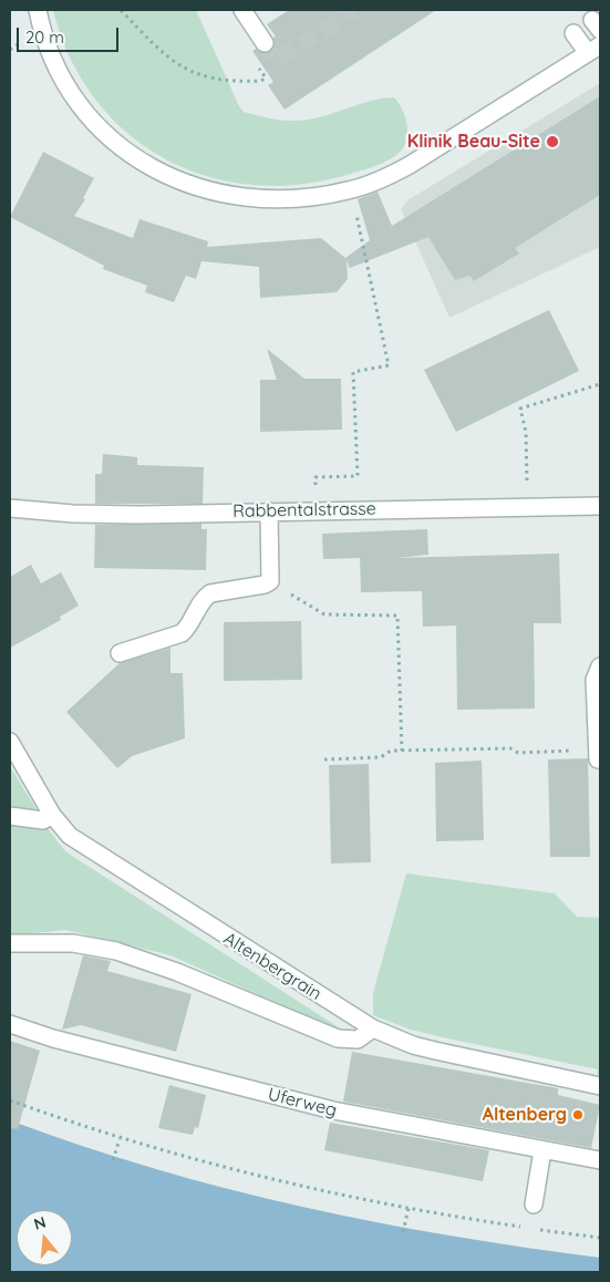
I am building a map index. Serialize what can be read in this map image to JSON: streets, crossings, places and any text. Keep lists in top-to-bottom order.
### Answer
{
  "streets": {
    "street": ["Rabbentalstrasse", "Altenbergrain", "Uferweg"]
  },
  "places": ["Klinik Beau-Site", "Altenberg"],
  "scale_bar": "20 m",
  "north": "top"
}
